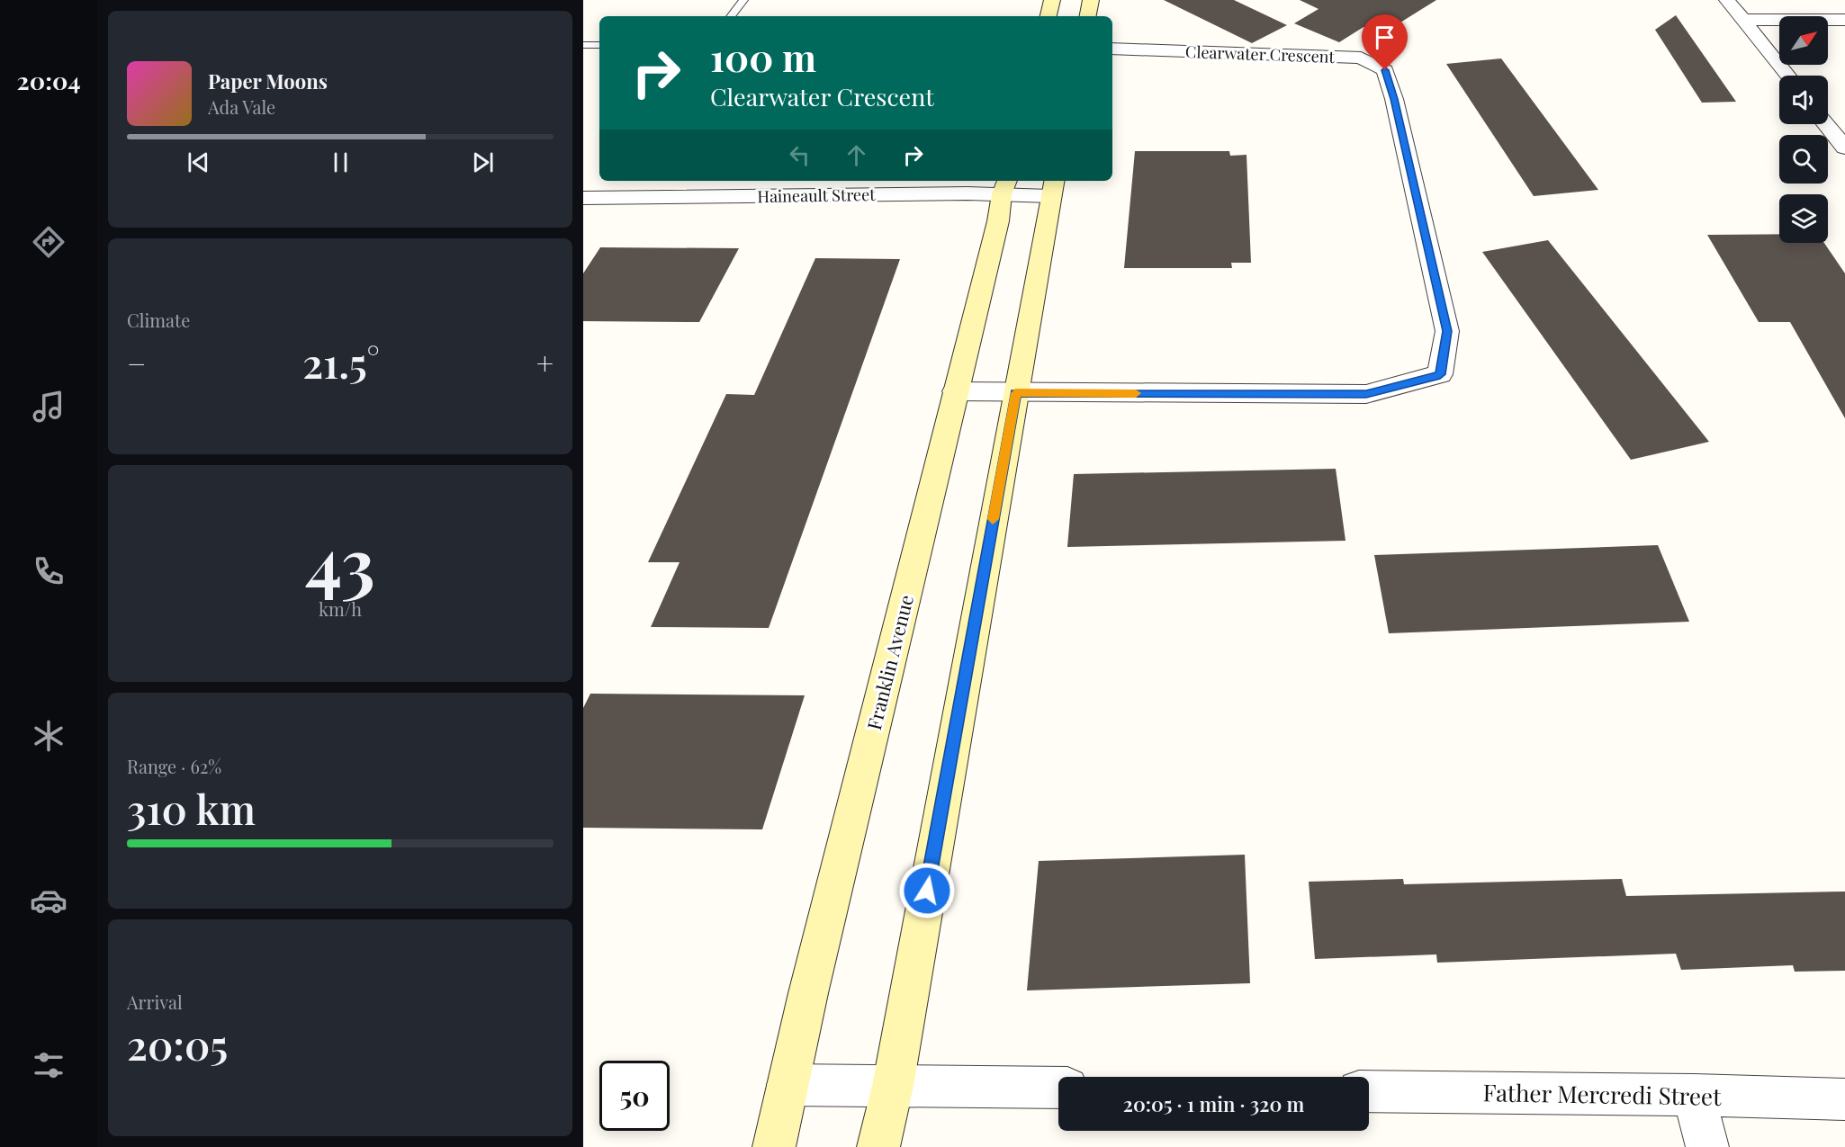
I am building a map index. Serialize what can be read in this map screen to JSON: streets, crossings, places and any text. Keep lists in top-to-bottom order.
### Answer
{
  "streets": {
    "main road": ["Franklin Avenue"],
    "street": ["Clearwater Crescent", "Haineault Street", "Father Mercredi Street"]
  },
  "crossings": [
    ["Clearwater Crescent", "Franklin Avenue"],
    ["Haineault Street", "Franklin Avenue"]
  ],
  "north": "top right",
  "page": {
    "tabs": "20:04",
    "turn": ["100 m", "Clearwater Crescent"],
    "song": ["Paper Moons", "Ada Vale"],
    "tile": [
      "Climate",
      ["43", "km/h"],
      ["Range · 62%", "310 km"],
      ["Arrival", "20:05"]
    ],
    "heat": ["−", "21.5°", "+"],
    "limit": "50",
    "trip": "20:05 · 1 min · 320 m"
  }
}
